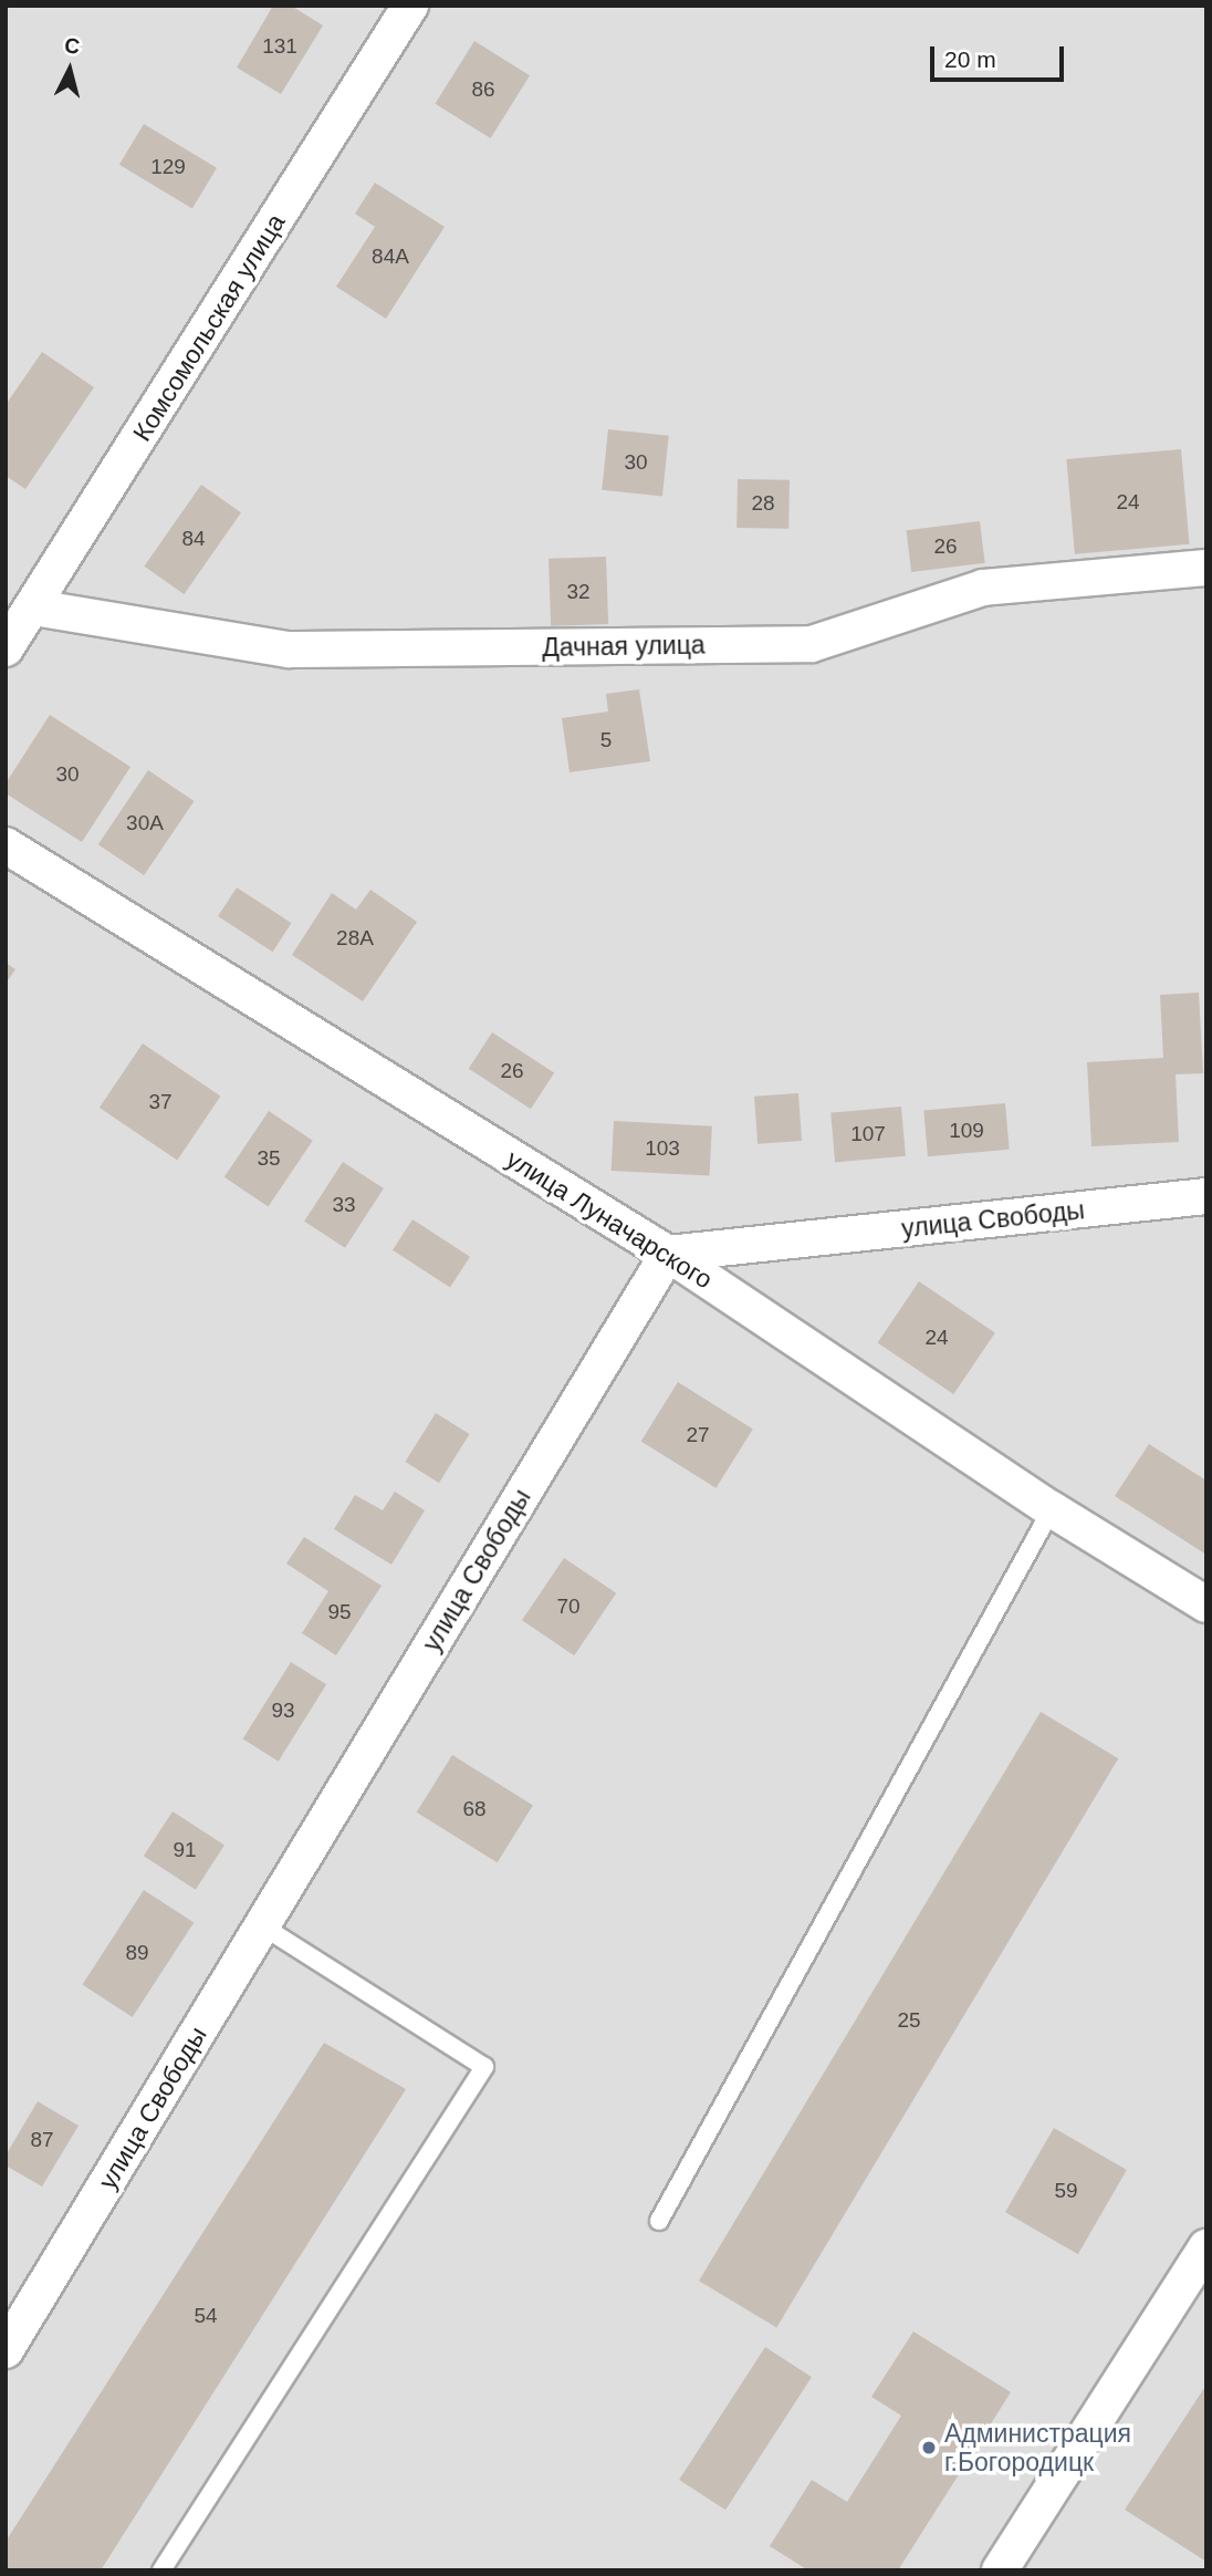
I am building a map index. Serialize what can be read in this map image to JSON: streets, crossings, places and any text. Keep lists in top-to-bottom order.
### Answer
{
  "streets": {
    "street": [
      "Комсомольская улица",
      "Дачная улица",
      "улица Луначарского",
      "улица Свободы"
    ]
  },
  "crossings": [
    ["Комсомольская улица", "Дачная улица"],
    ["улица Луначарского", "улица Свободы"]
  ],
  "places": ["Администрация г.Богородицк"],
  "house_numbers": [
    "131",
    "86",
    "129",
    "84А",
    "30",
    "24",
    "28",
    "84",
    "26",
    "32",
    "5",
    "30",
    "30А",
    "28А",
    "26",
    "37",
    "109",
    "107",
    "103",
    "35",
    "33",
    "24",
    "27",
    "70",
    "95",
    "93",
    "68",
    "91",
    "89",
    "25",
    "87",
    "59",
    "54"
  ],
  "scale_bar": "20 m",
  "north": "top"
}
